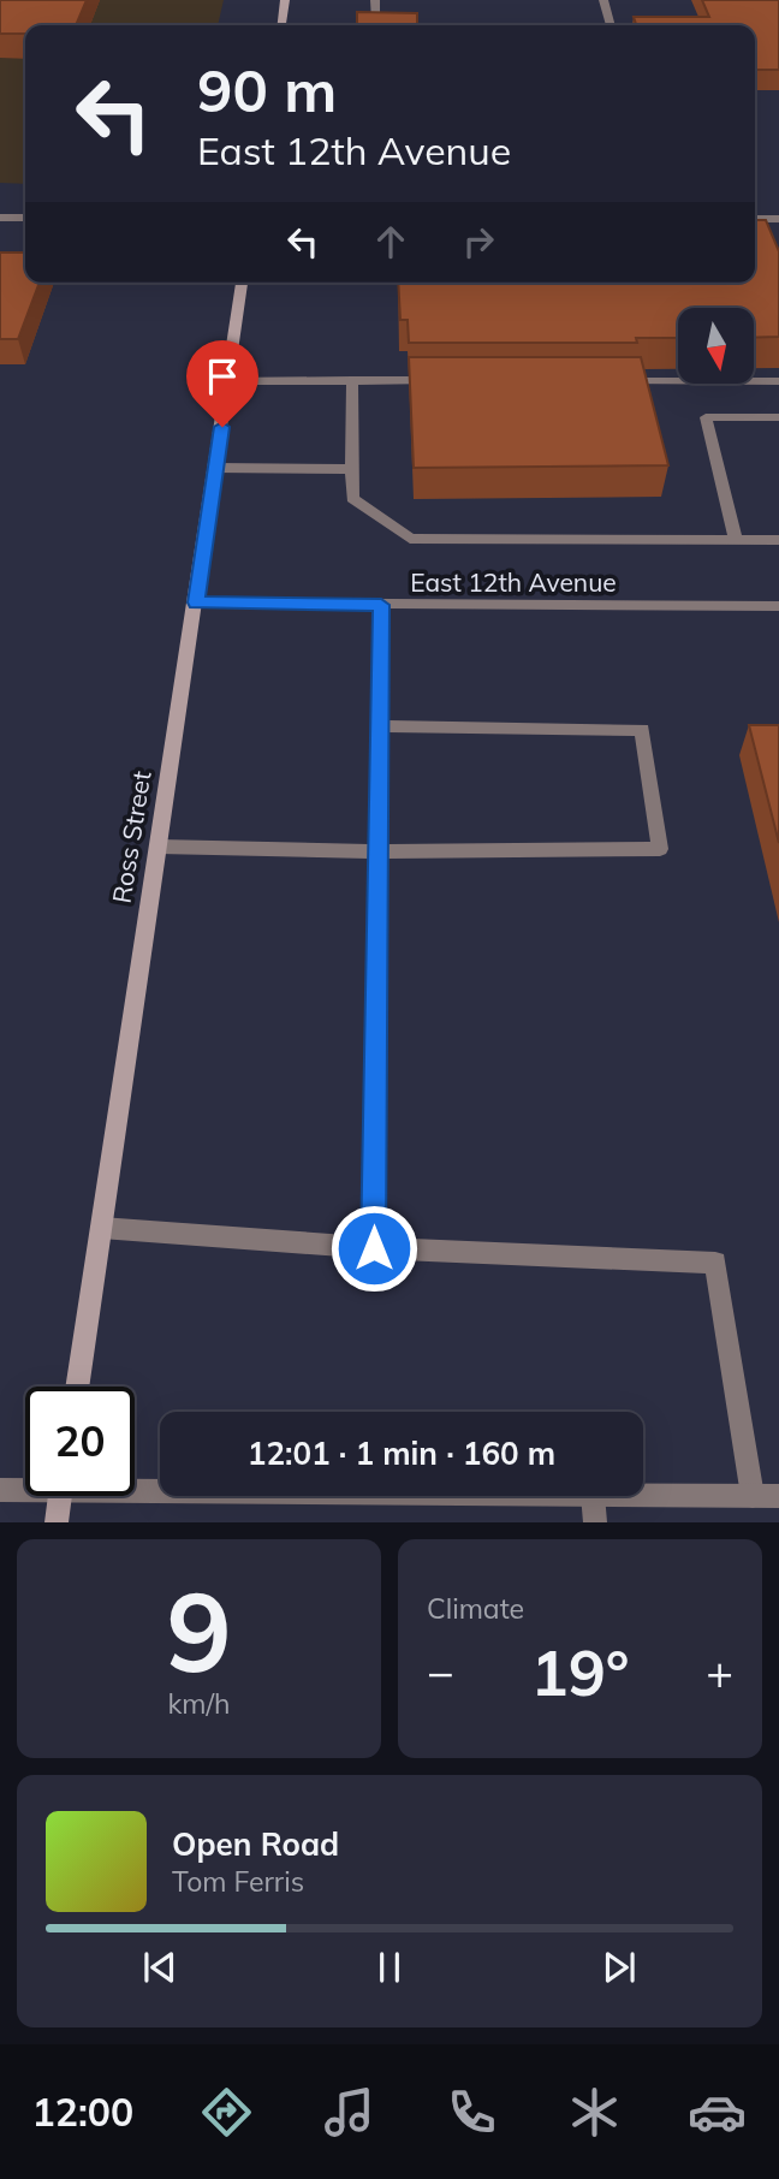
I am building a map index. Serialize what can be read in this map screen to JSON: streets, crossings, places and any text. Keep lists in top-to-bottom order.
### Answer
{
  "streets": {
    "main road": ["Ross Street"],
    "street": ["East 12th Avenue"]
  },
  "crossings": [
    ["East 12th Avenue", "Ross Street"]
  ],
  "north": "bottom",
  "page": {
    "turn": ["90 m", "East 12th Avenue"],
    "limit": "20",
    "trip": "12:01 · 1 min · 160 m",
    "tile": [
      ["9", "km/h"],
      "Climate"
    ],
    "heat": ["−", "19°", "+"],
    "song": ["Open Road", "Tom Ferris"],
    "tabs": "12:00"
  }
}
